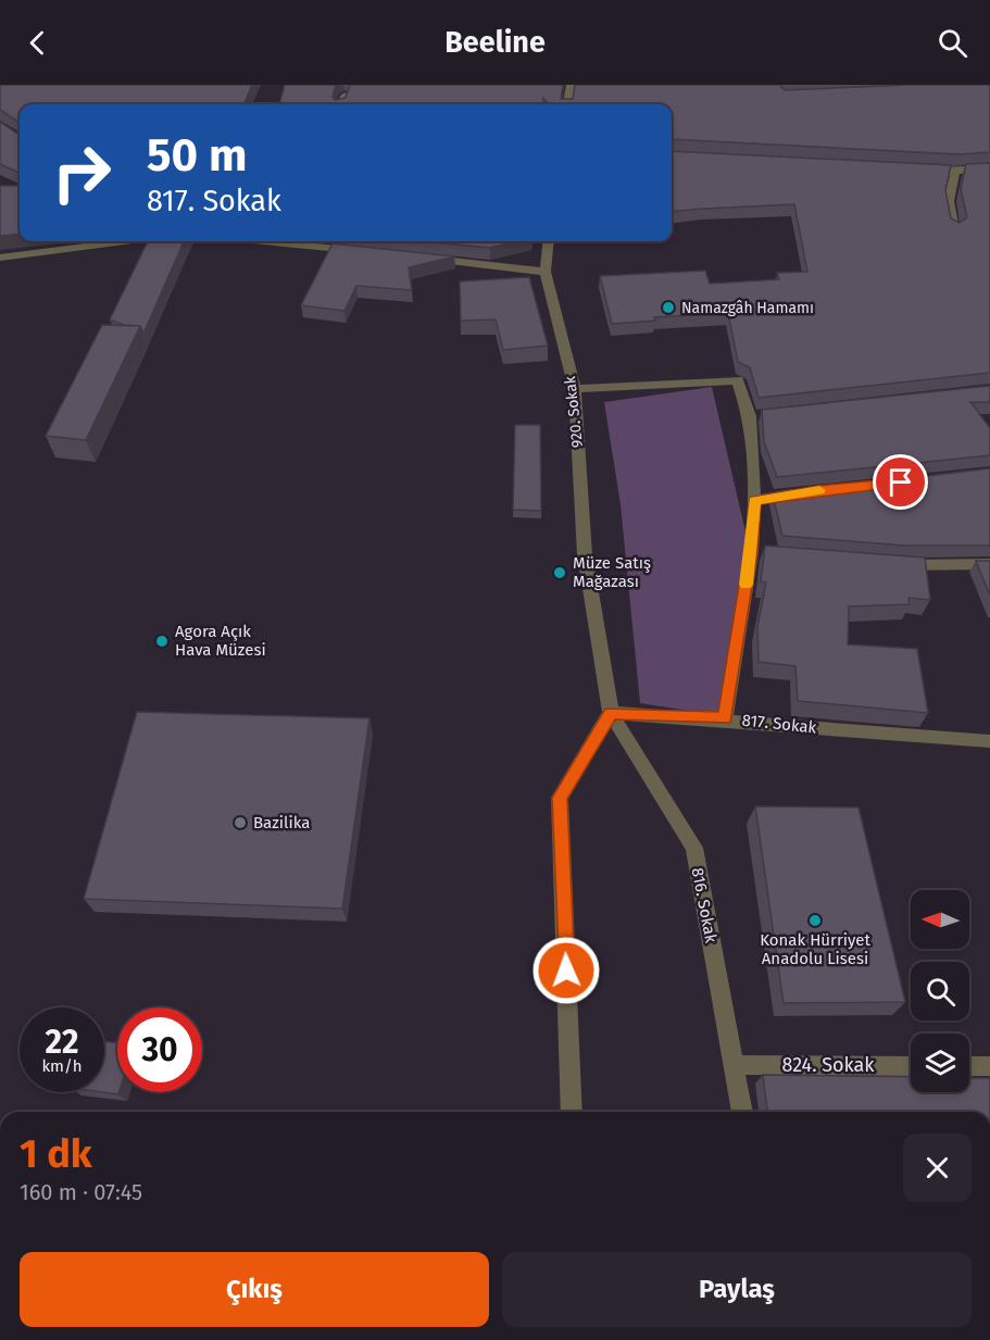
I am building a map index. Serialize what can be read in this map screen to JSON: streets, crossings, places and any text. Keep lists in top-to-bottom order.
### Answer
{
  "streets": {
    "street": [
      "920. Sokak",
      "817. Sokak",
      "816. Sokak",
      "824. Sokak"
    ]
  },
  "crossings": [
    ["920. Sokak", "817. Sokak"],
    ["920. Sokak", "816. Sokak"],
    ["817. Sokak", "816. Sokak"],
    ["816. Sokak", "824. Sokak"]
  ],
  "places": [
    "Namazgâh Hamamı",
    "Müze Satış Mağazası",
    "Agora Açık Hava Müzesi",
    "Bazilika",
    "Konak Hürriyet Anadolu Lisesi"
  ],
  "north": "left",
  "page": {
    "header": "Beeline",
    "turn": ["50 m", "817. Sokak"],
    "speed": "22 km/h",
    "limit": "30",
    "heading": ["1 dk", "160 m · 07:45"],
    "buttons": ["Çıkış", "Paylaş"]
  }
}
